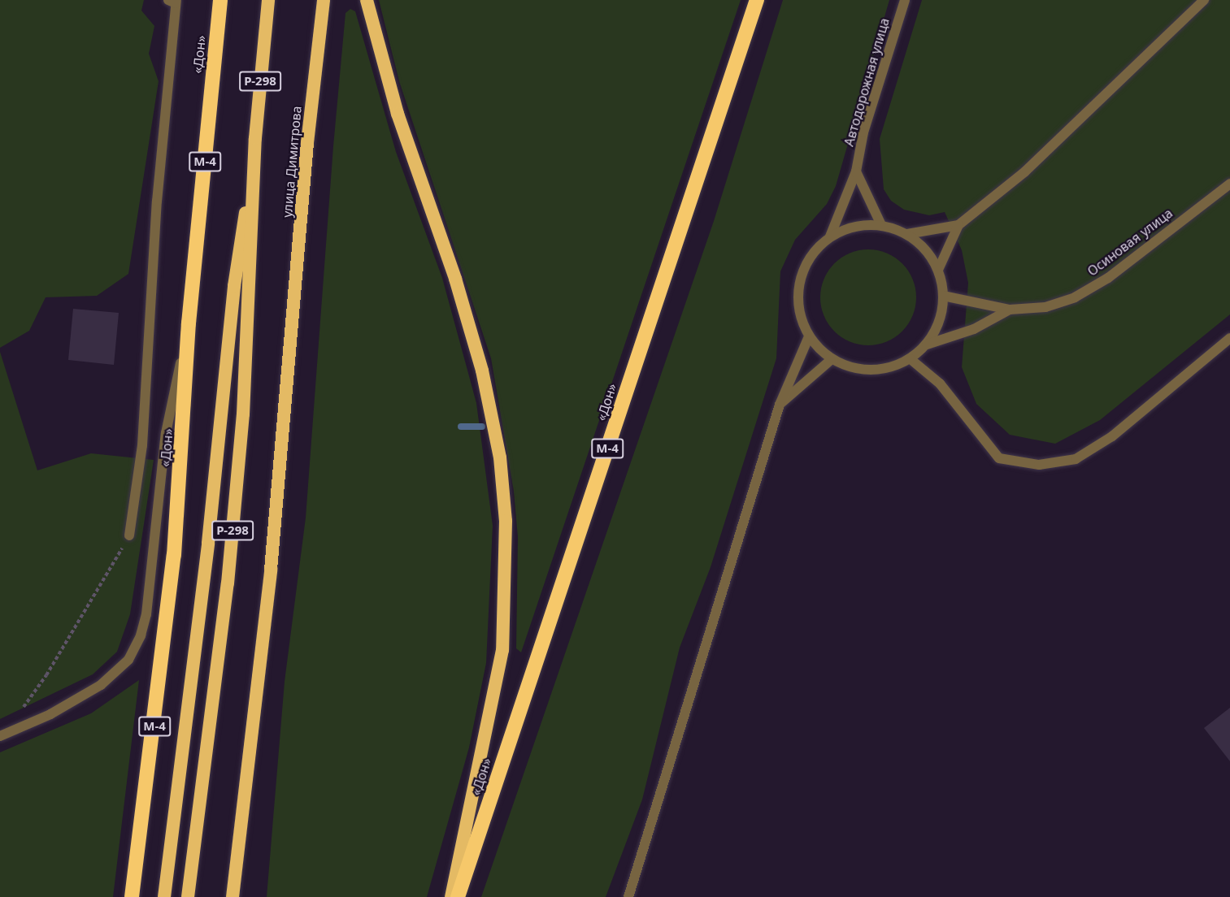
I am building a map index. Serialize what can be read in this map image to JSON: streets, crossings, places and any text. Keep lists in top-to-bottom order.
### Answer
{
  "streets": {
    "highway": [
      "«Дон»",
      "Р-298",
      "М-4",
      "улица Димитрова"
    ],
    "street": ["Автодорожная улица", "Осиновая улица"]
  }
}
